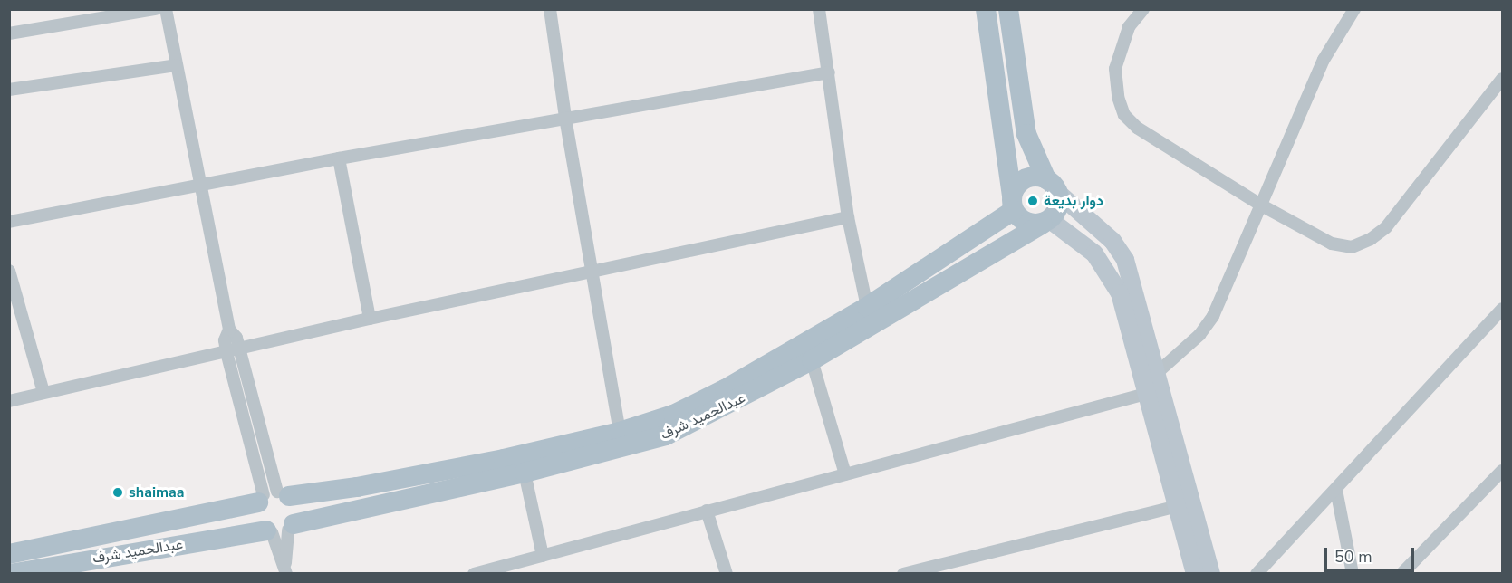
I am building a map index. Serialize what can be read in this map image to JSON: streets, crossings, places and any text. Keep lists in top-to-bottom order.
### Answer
{
  "streets": {
    "main road": ["عبدالحميد شرف"]
  },
  "places": ["دوار بديعة", "shaimaa"],
  "scale_bar": "50 m"
}
